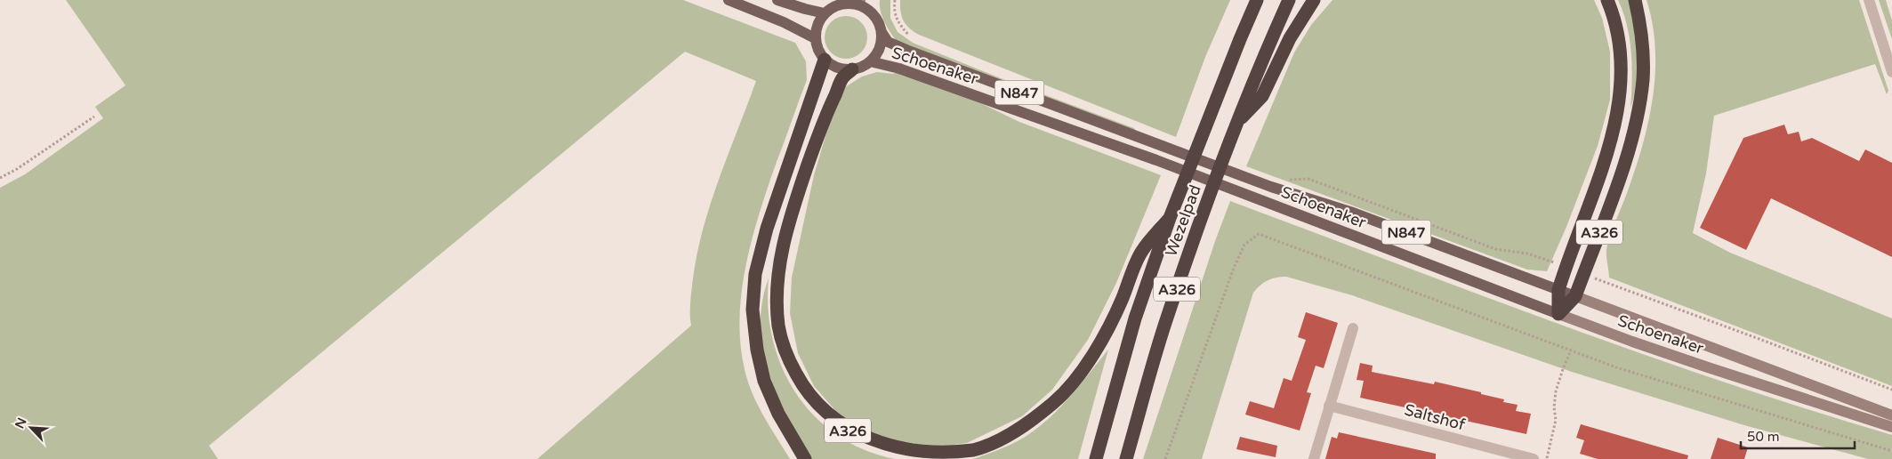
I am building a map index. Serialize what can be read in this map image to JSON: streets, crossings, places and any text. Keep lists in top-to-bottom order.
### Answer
{
  "streets": {
    "highway": ["Wezelpad", "A326"],
    "main road": ["Schoenaker", "N847"],
    "street": ["Saltshof"]
  },
  "crossings": [
    ["Schoenaker", "N847"],
    ["Schoenaker", "A326"],
    ["N847", "A326"],
    ["Wezelpad", "A326"]
  ],
  "scale_bar": "50 m",
  "north": "top left"
}
